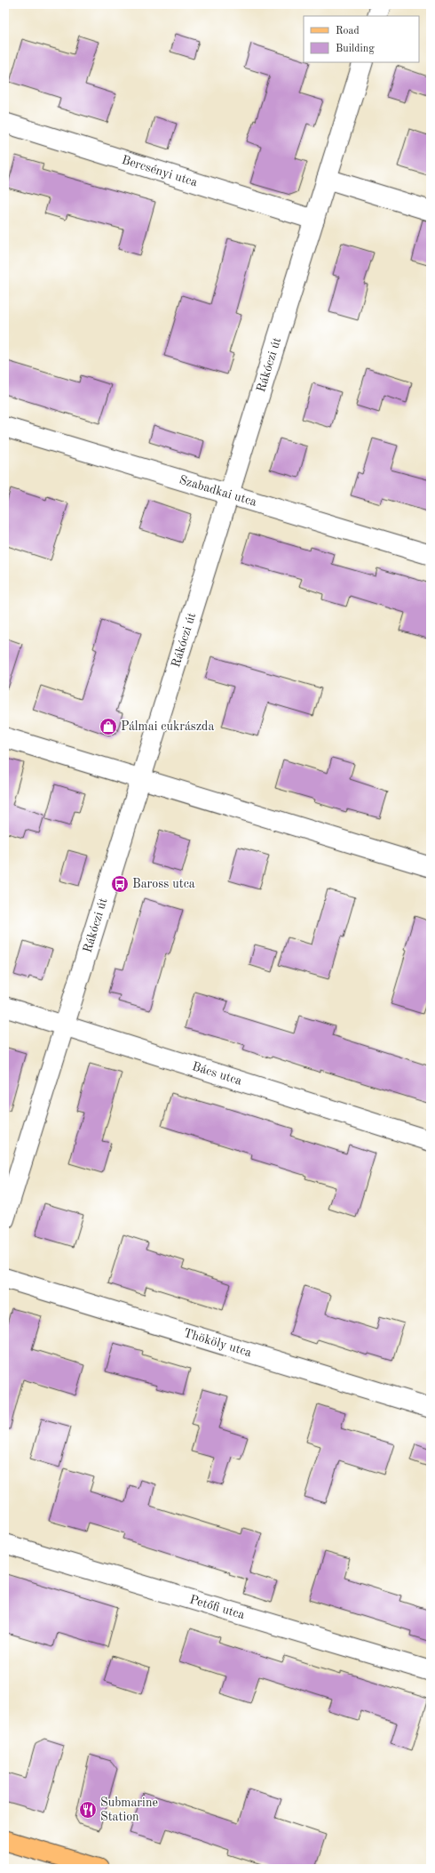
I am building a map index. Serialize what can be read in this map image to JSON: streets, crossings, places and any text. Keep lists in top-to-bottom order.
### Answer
{
  "streets": {
    "street": [
      "Bercsényi utca",
      "Rákóczi út",
      "Szabadkai utca",
      "Bács utca",
      "Thököly utca",
      "Petőfi utca"
    ]
  },
  "crossings": [
    ["Bercsényi utca", "Rákóczi út"],
    ["Rákóczi út", "Szabadkai utca"],
    ["Rákóczi út", "Bács utca"]
  ],
  "places": {
    "shop": ["Pálmai cukrászda"],
    "bus stop": ["Baross utca"],
    "restaurant": ["Submarine Station"]
  },
  "legend": ["Road", "Building"]
}
